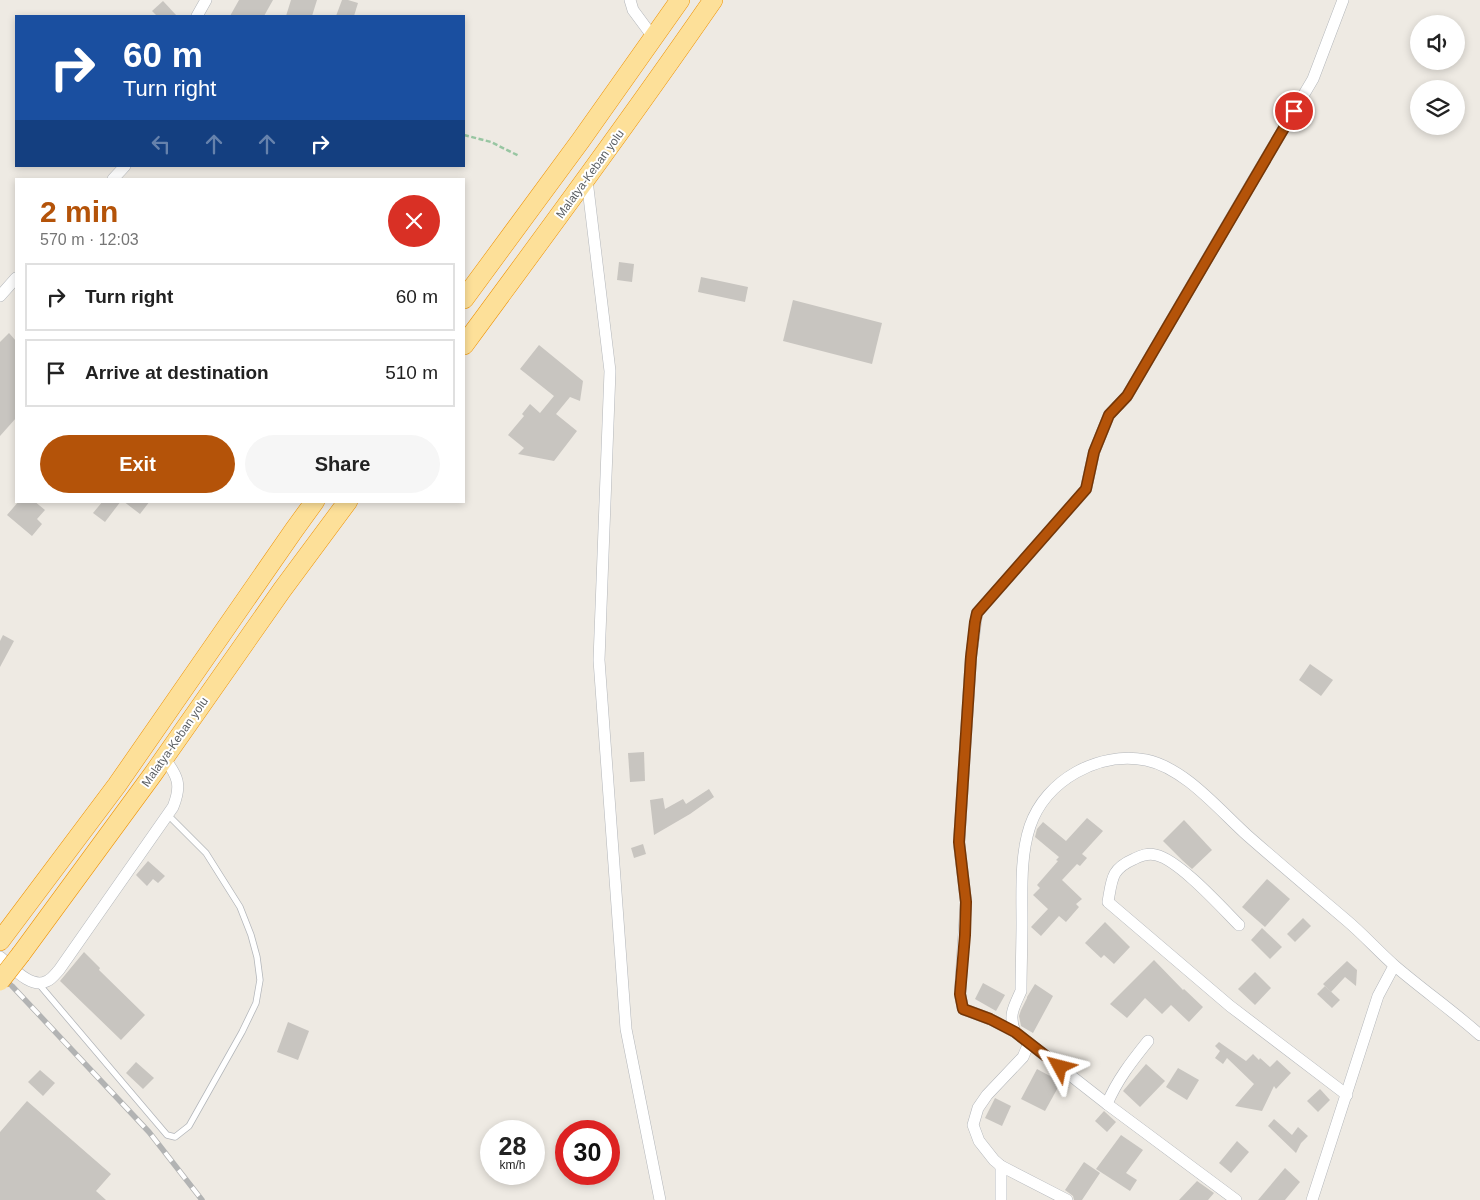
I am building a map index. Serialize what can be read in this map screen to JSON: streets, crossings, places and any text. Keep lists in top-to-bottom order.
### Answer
{
  "streets": {
    "highway": ["Malatya-Keban yolu"]
  },
  "page": {
    "turn": ["60 m", "Turn right"],
    "heading": ["2 min", "570 m · 12:03"],
    "list": [
      {
        "name": "Turn right",
        "value": "60 m"
      },
      {
        "name": "Arrive at destination",
        "value": "510 m"
      }
    ],
    "buttons": ["Exit", "Share"],
    "speed": "28 km/h",
    "limit": "30"
  }
}
